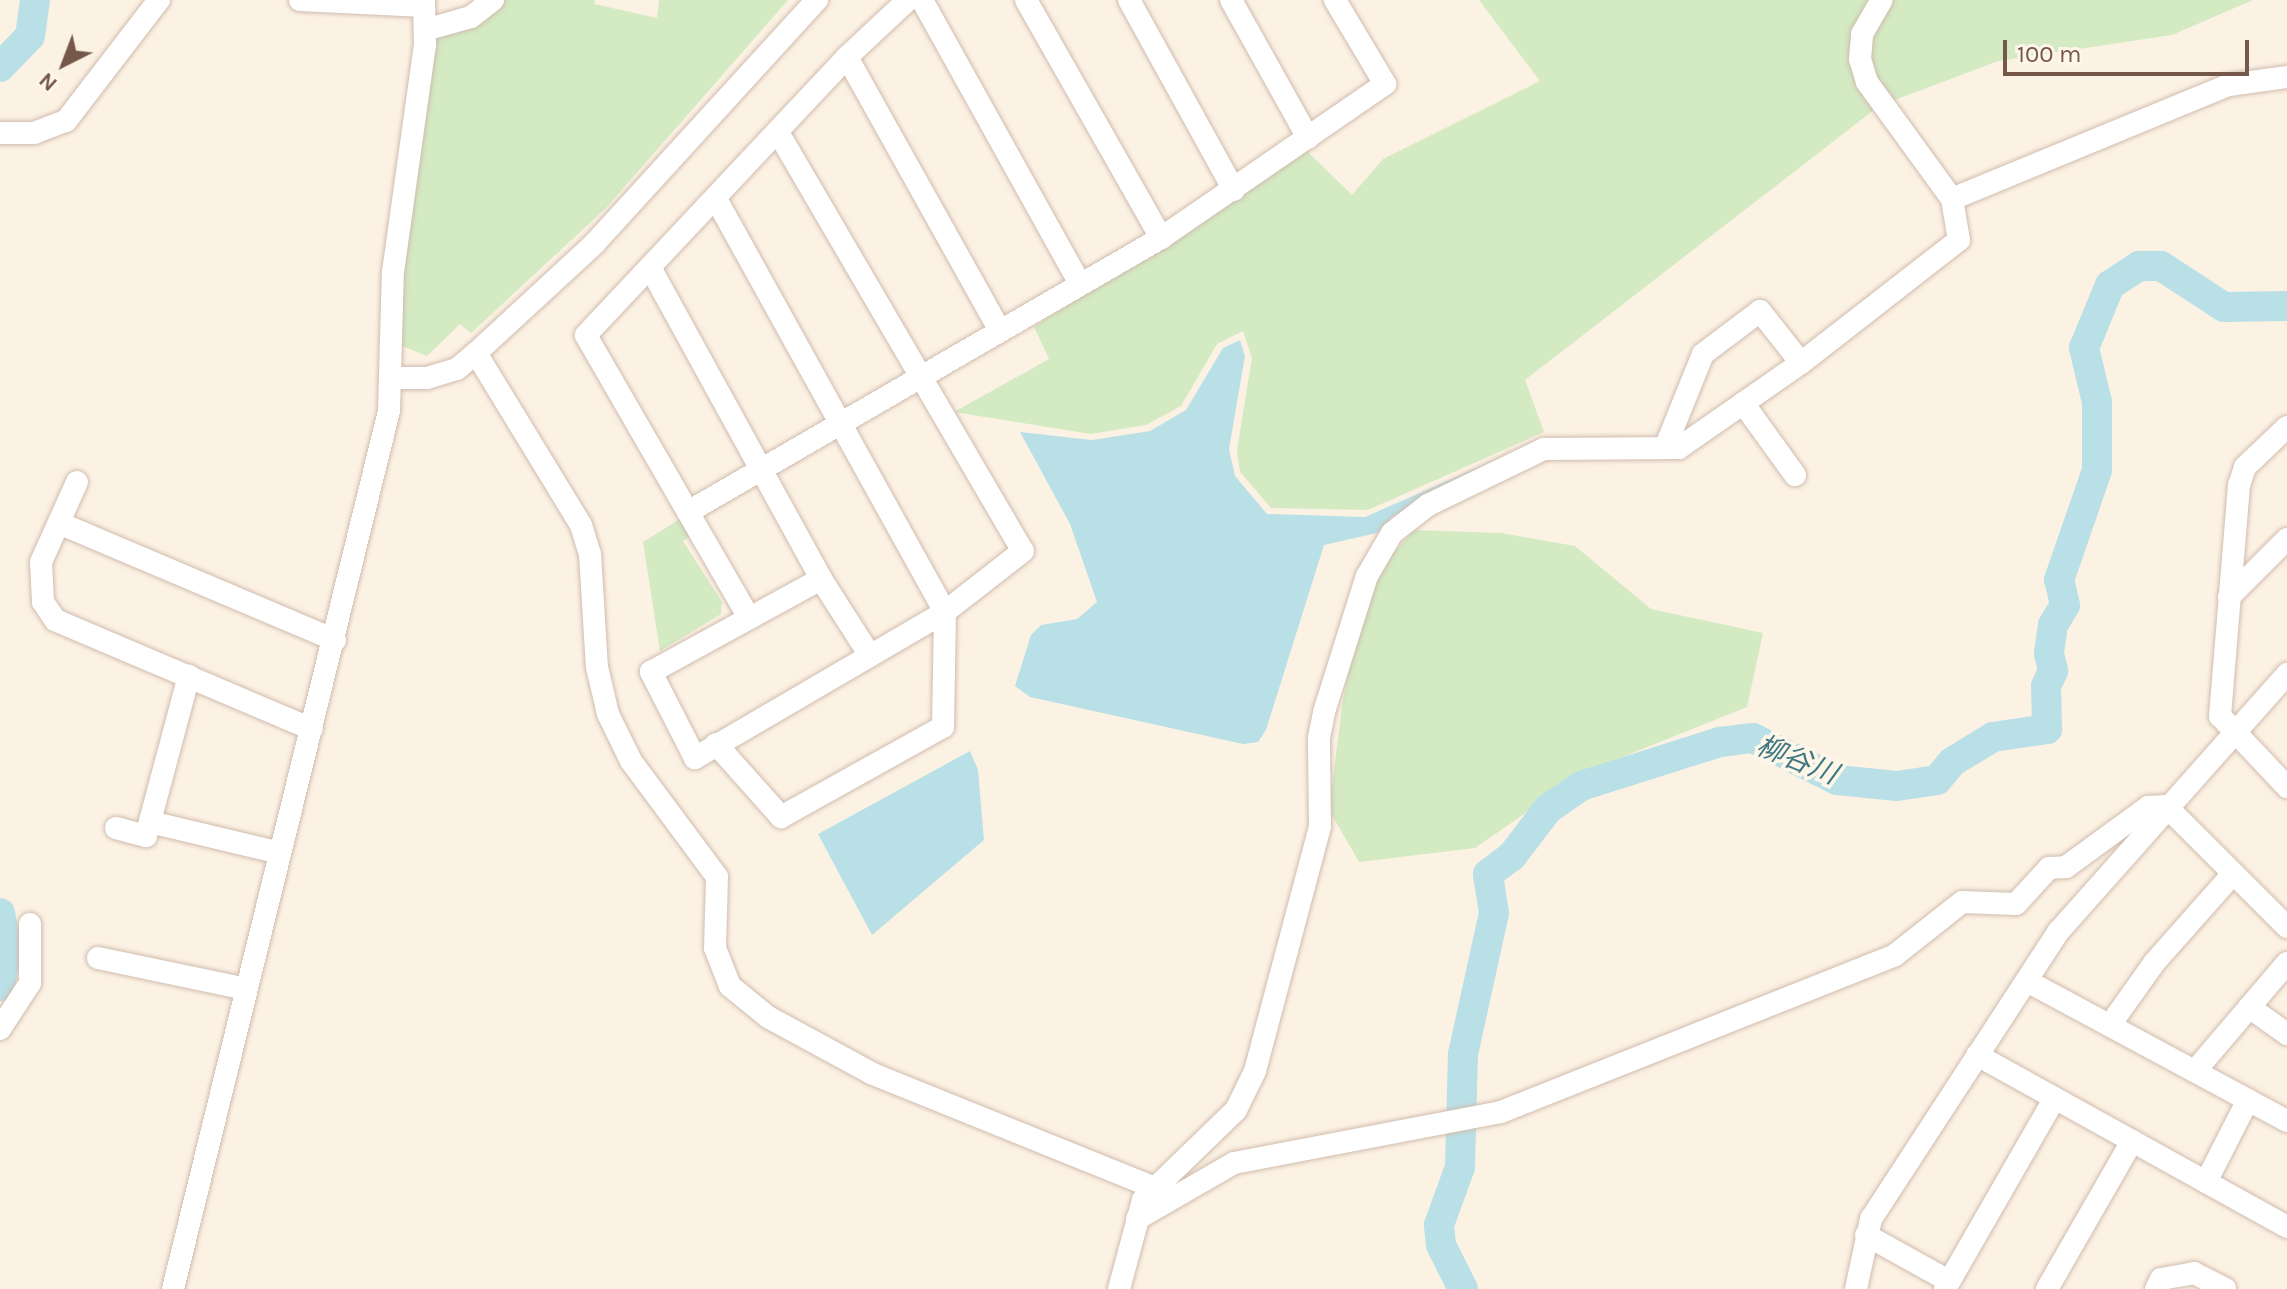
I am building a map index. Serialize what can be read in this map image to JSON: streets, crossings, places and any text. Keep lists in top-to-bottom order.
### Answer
{
  "water": ["柳谷川"],
  "scale_bar": "100 m",
  "north": "bottom left"
}
